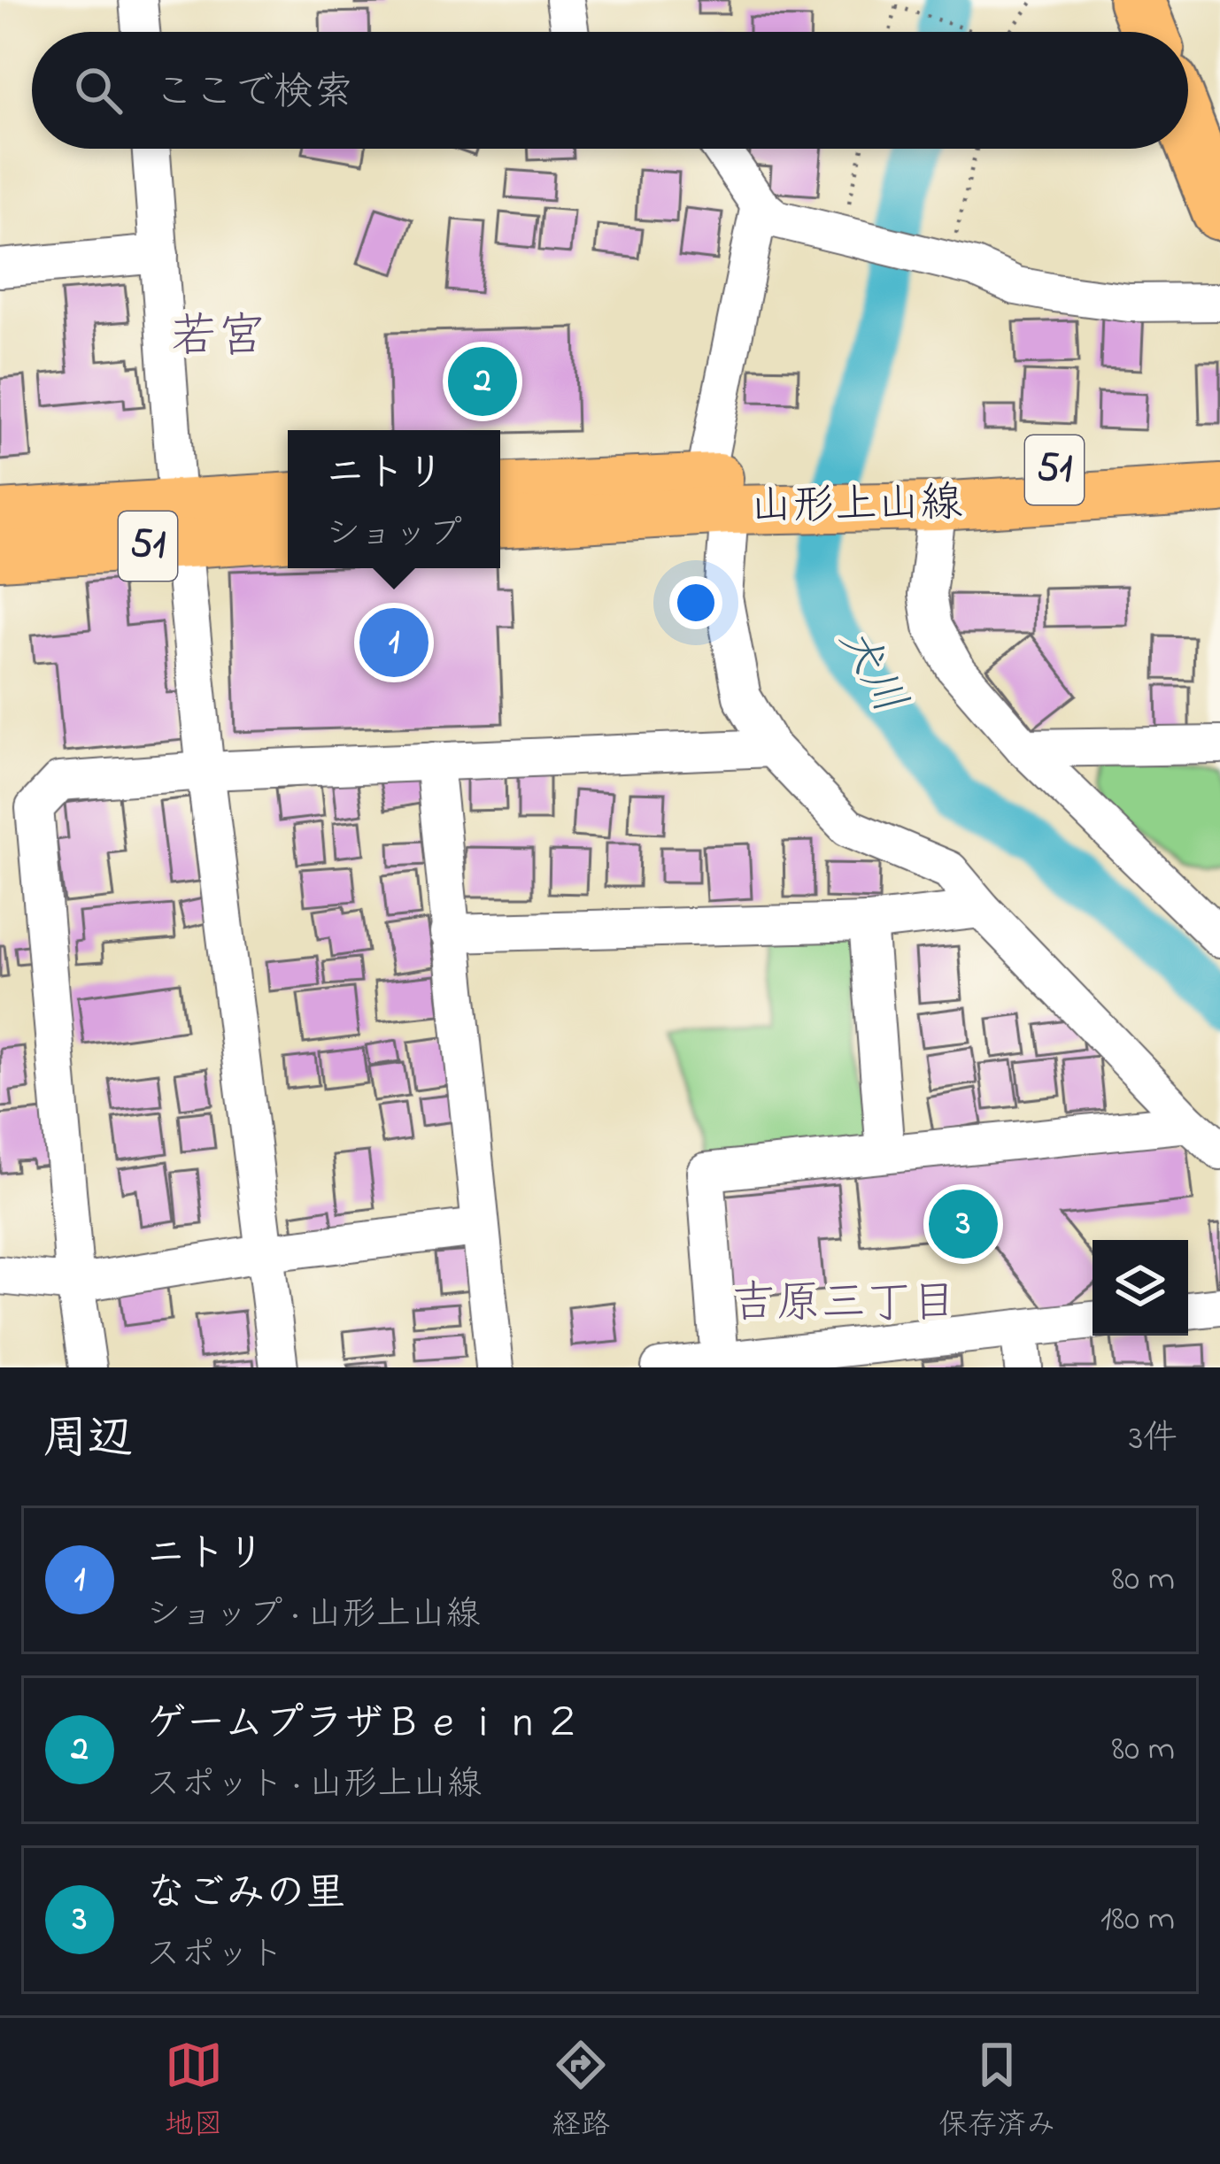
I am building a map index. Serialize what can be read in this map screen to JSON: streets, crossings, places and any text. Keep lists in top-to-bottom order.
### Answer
{
  "streets": {
    "main road": ["51", "山形上山線"]
  },
  "crossings": [
    ["51", "山形上山線"]
  ],
  "districts": ["若宮", "吉原三丁目"],
  "water": ["犬川"],
  "page": {
    "search": "ここで検索",
    "pins": ["2", "1", "3"],
    "popup": ["ニトリ", "ショップ"],
    "heading": ["周辺", "3件"],
    "list": [
      {
        "mark": "1",
        "name": "ニトリ",
        "note": "ショップ · 山形上山線",
        "value": "80 m"
      },
      {
        "mark": "2",
        "name": "ゲームプラザＢｅｉｎ２",
        "note": "スポット · 山形上山線",
        "value": "80 m"
      },
      {
        "mark": "3",
        "name": "なごみの里",
        "note": "スポット",
        "value": "180 m"
      }
    ],
    "nav": ["地図", "経路", "保存済み"]
  }
}
